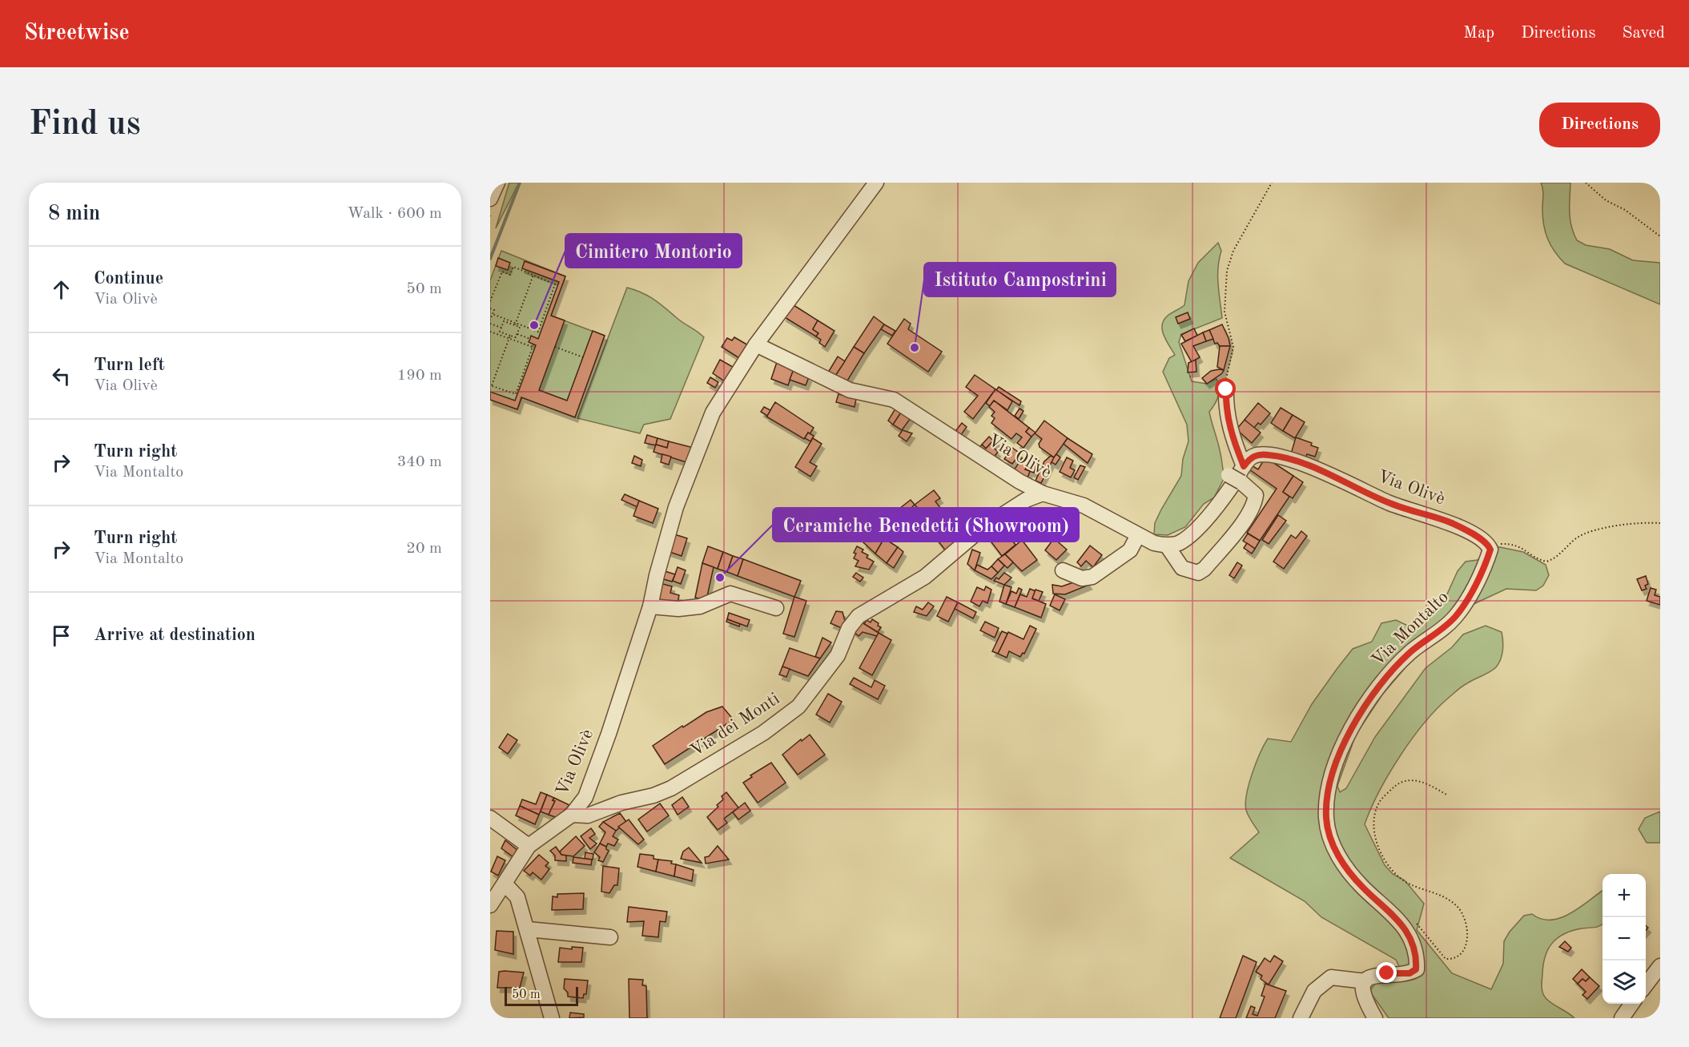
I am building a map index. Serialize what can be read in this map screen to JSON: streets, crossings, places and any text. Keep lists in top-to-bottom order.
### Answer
{
  "streets": {
    "street": ["Via Olivè", "Via Montalto", "Via dei Monti"]
  },
  "crossings": [
    ["Via Olivè", "Via Montalto"],
    ["Via Olivè", "Via dei Monti"]
  ],
  "places": ["Cimitero Montorio", "Istituto Campostrini", "Ceramiche Benedetti (Showroom)"],
  "scale_bar": "50 m",
  "page": {
    "header": "Streetwise",
    "nav": ["Map", "Directions", "Saved"],
    "buttons": "Directions",
    "title": "Find us",
    "heading": ["8 min", "Walk · 600 m"],
    "list": [
      ["Continue", "Via Olivè", "50 m"],
      ["Turn left", "Via Olivè", "190 m"],
      ["Turn right", "Via Montalto", "340 m"],
      ["Turn right", "Via Montalto", "20 m"],
      "Arrive at destination"
    ],
    "map_buttons": ["+", "−"],
    "scale": "50 m"
  }
}
